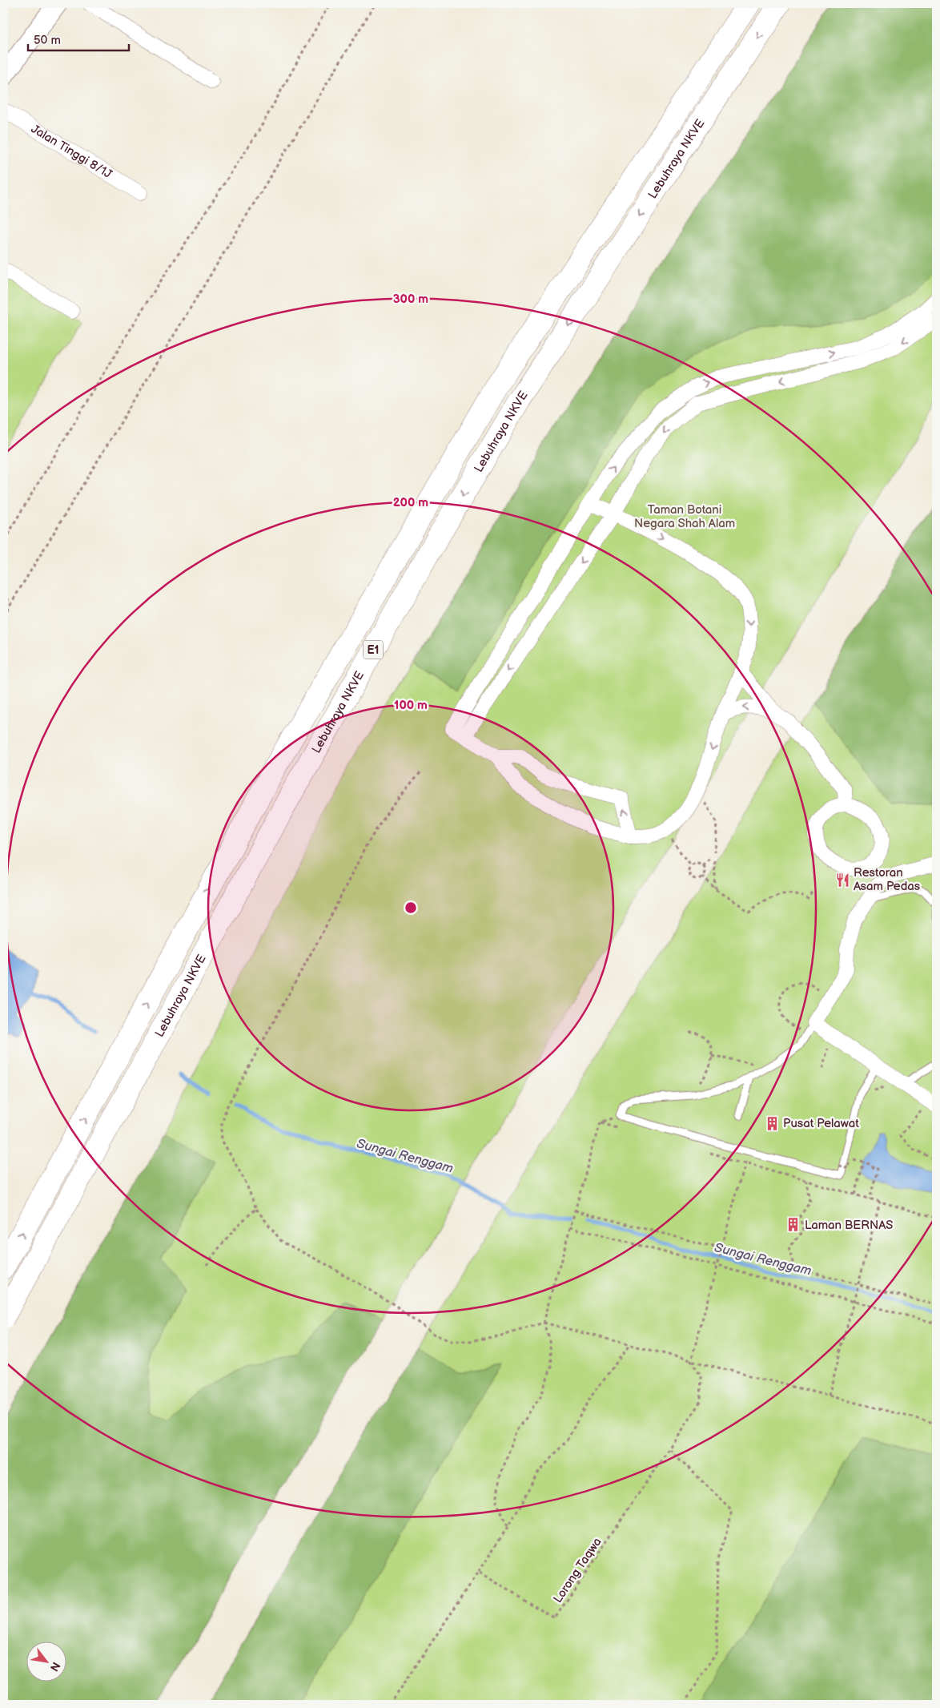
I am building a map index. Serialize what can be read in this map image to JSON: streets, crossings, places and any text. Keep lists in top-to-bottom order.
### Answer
{
  "streets": {
    "highway": ["Lebuhraya NKVE", "E1"],
    "street": ["Jalan Tinggi 8/1J"],
    "path": ["Lorong Taqwa"]
  },
  "water": ["Sungai Renggam"],
  "parks": ["Taman Botani Negara Shah Alam"],
  "places": {
    "restaurant": ["Restoran Asam Pedas"],
    "building": ["Pusat Pelawat", "Laman BERNAS"]
  },
  "scale_bar": "50 m",
  "north": "bottom right",
  "rings": ["300 m", "200 m", "100 m"]
}
